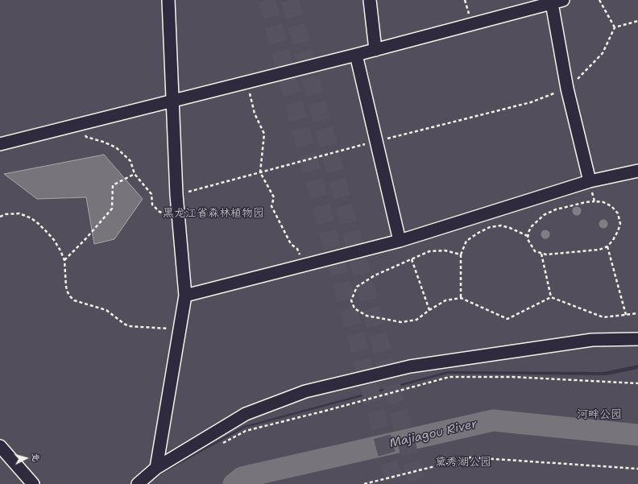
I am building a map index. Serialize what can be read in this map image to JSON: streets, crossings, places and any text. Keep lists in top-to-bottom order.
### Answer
{
  "water": ["Majiagou River"],
  "parks": ["黑龙江省森林植物园", "河畔公园", "黛秀湖公园"],
  "north": "right"
}
